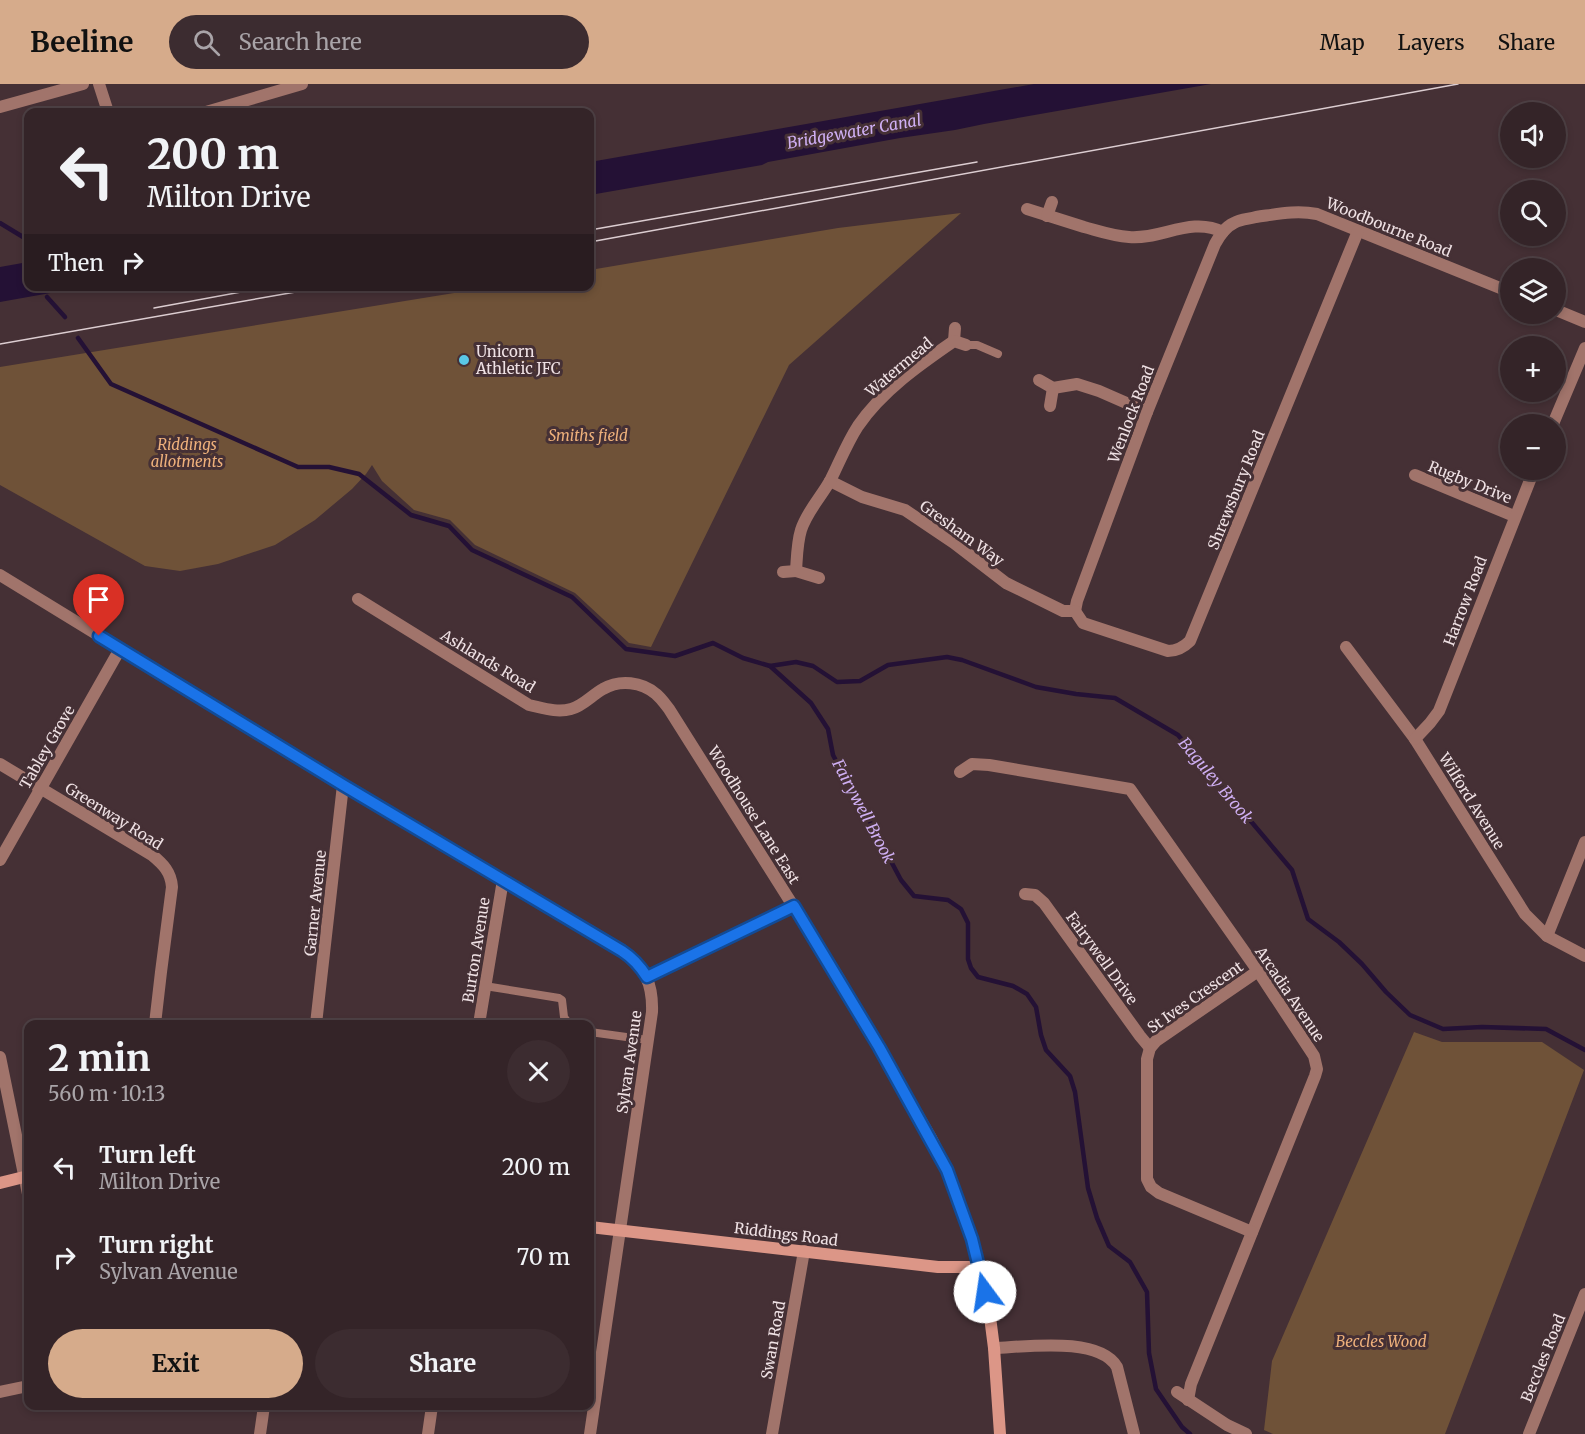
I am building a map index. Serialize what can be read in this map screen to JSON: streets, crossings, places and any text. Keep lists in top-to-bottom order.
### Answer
{
  "streets": {
    "street": [
      "Woodbourne Road",
      "Watermead",
      "Wenlock Road",
      "Rugby Drive",
      "Shrewsbury Road",
      "Gresham Way",
      "Harrow Road",
      "Ashlands Road",
      "Tabley Grove",
      "Wilford Avenue",
      "Woodhouse Lane East",
      "Greenway Road",
      "Garner Avenue",
      "Burton Avenue",
      "Fairywell Drive",
      "Arcadia Avenue",
      "St Ives Crescent",
      "Sylvan Avenue",
      "Riddings Road",
      "Swan Road",
      "Beccles Road"
    ]
  },
  "crossings": [
    ["Woodbourne Road", "Wenlock Road"],
    ["Woodbourne Road", "Shrewsbury Road"],
    ["Watermead", "Gresham Way"],
    ["Wenlock Road", "Shrewsbury Road"],
    ["Wenlock Road", "Gresham Way"],
    ["Rugby Drive", "Harrow Road"],
    ["Shrewsbury Road", "Gresham Way"],
    ["Harrow Road", "Wilford Avenue"],
    ["Ashlands Road", "Woodhouse Lane East"],
    ["Tabley Grove", "Greenway Road"],
    ["Woodhouse Lane East", "Riddings Road"],
    ["Fairywell Drive", "St Ives Crescent"],
    ["Arcadia Avenue", "St Ives Crescent"],
    ["Sylvan Avenue", "Riddings Road"],
    ["Riddings Road", "Swan Road"]
  ],
  "water": ["Bridgewater Canal", "Baguley Brook", "Fairywell Brook"],
  "parks": ["Smiths field", "Riddings allotments", "Beccles Wood"],
  "places": ["Unicorn Athletic JFC"],
  "page": {
    "header": "Beeline",
    "search": "Search here",
    "nav": ["Map", "Layers", "Share"],
    "map_buttons": ["+", "−"],
    "turn": ["200 m", "Milton Drive"],
    "then": "Then",
    "heading": ["2 min", "560 m · 10:13"],
    "list": [
      {
        "name": "Turn left",
        "note": "Milton Drive",
        "value": "200 m"
      },
      {
        "name": "Turn right",
        "note": "Sylvan Avenue",
        "value": "70 m"
      }
    ],
    "buttons": ["Exit", "Share"]
  }
}
